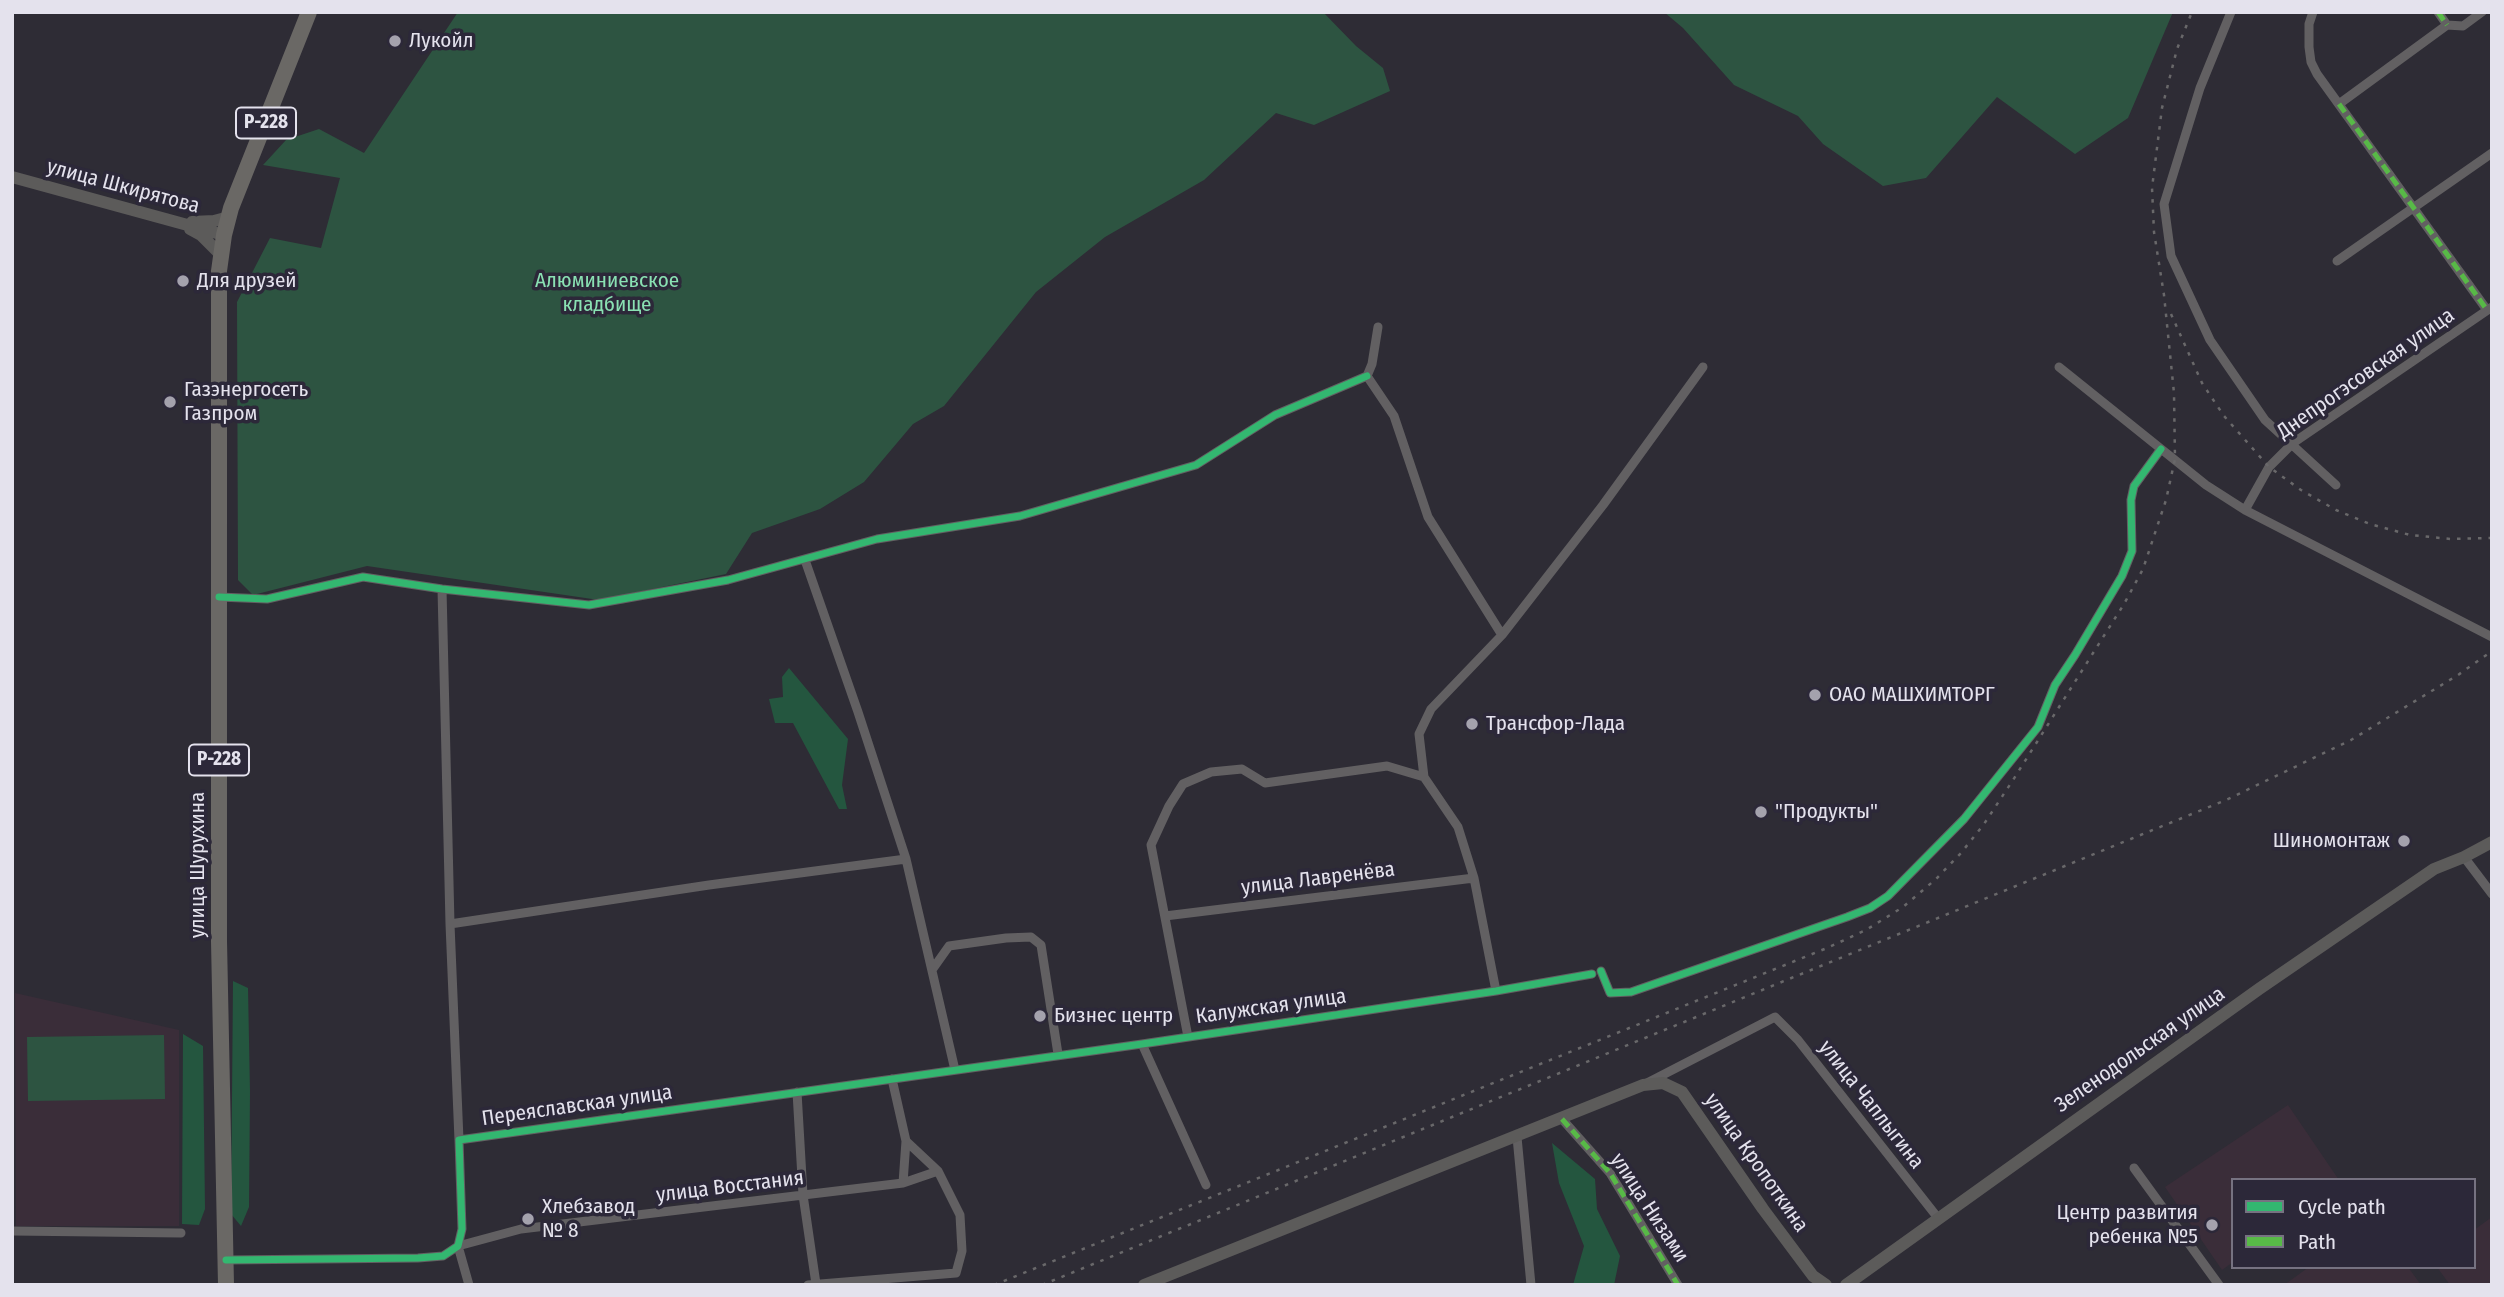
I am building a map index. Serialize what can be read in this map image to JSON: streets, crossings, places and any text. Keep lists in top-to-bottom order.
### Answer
{
  "streets": {
    "highway": ["Р-228", "улица Шурухина"],
    "street": [
      "улица Шкирятова",
      "Днепрогэсовская улица",
      "улица Лавренёва",
      "Калужская улица",
      "Зеленодольская улица",
      "улица Чаплыгина",
      "Переяславская улица",
      "улица Кропоткина",
      "улица Восстания",
      "улица Низами"
    ]
  },
  "crossings": [
    ["Р-228", "улица Шкирятова"],
    ["Р-228", "улица Шурухина"],
    ["улица Шкирятова", "улица Шурухина"],
    ["Калужская улица", "Переяславская улица"],
    ["Зеленодольская улица", "улица Чаплыгина"],
    ["улица Чаплыгина", "улица Кропоткина"],
    ["Переяславская улица", "улица Восстания"]
  ],
  "parks": ["Алюминиевское кладбище"],
  "places": [
    "Лукойл",
    "Для друзей",
    "Газэнергосеть Газпром",
    "ОАО МАШХИМТОРГ",
    "Трансфор-Лада",
    "\"Продукты\"",
    "Шиномонтаж",
    "Бизнес центр",
    "Хлебзавод № 8",
    "Центр развития ребенка №5"
  ],
  "legend": ["Cycle path", "Path"]
}
